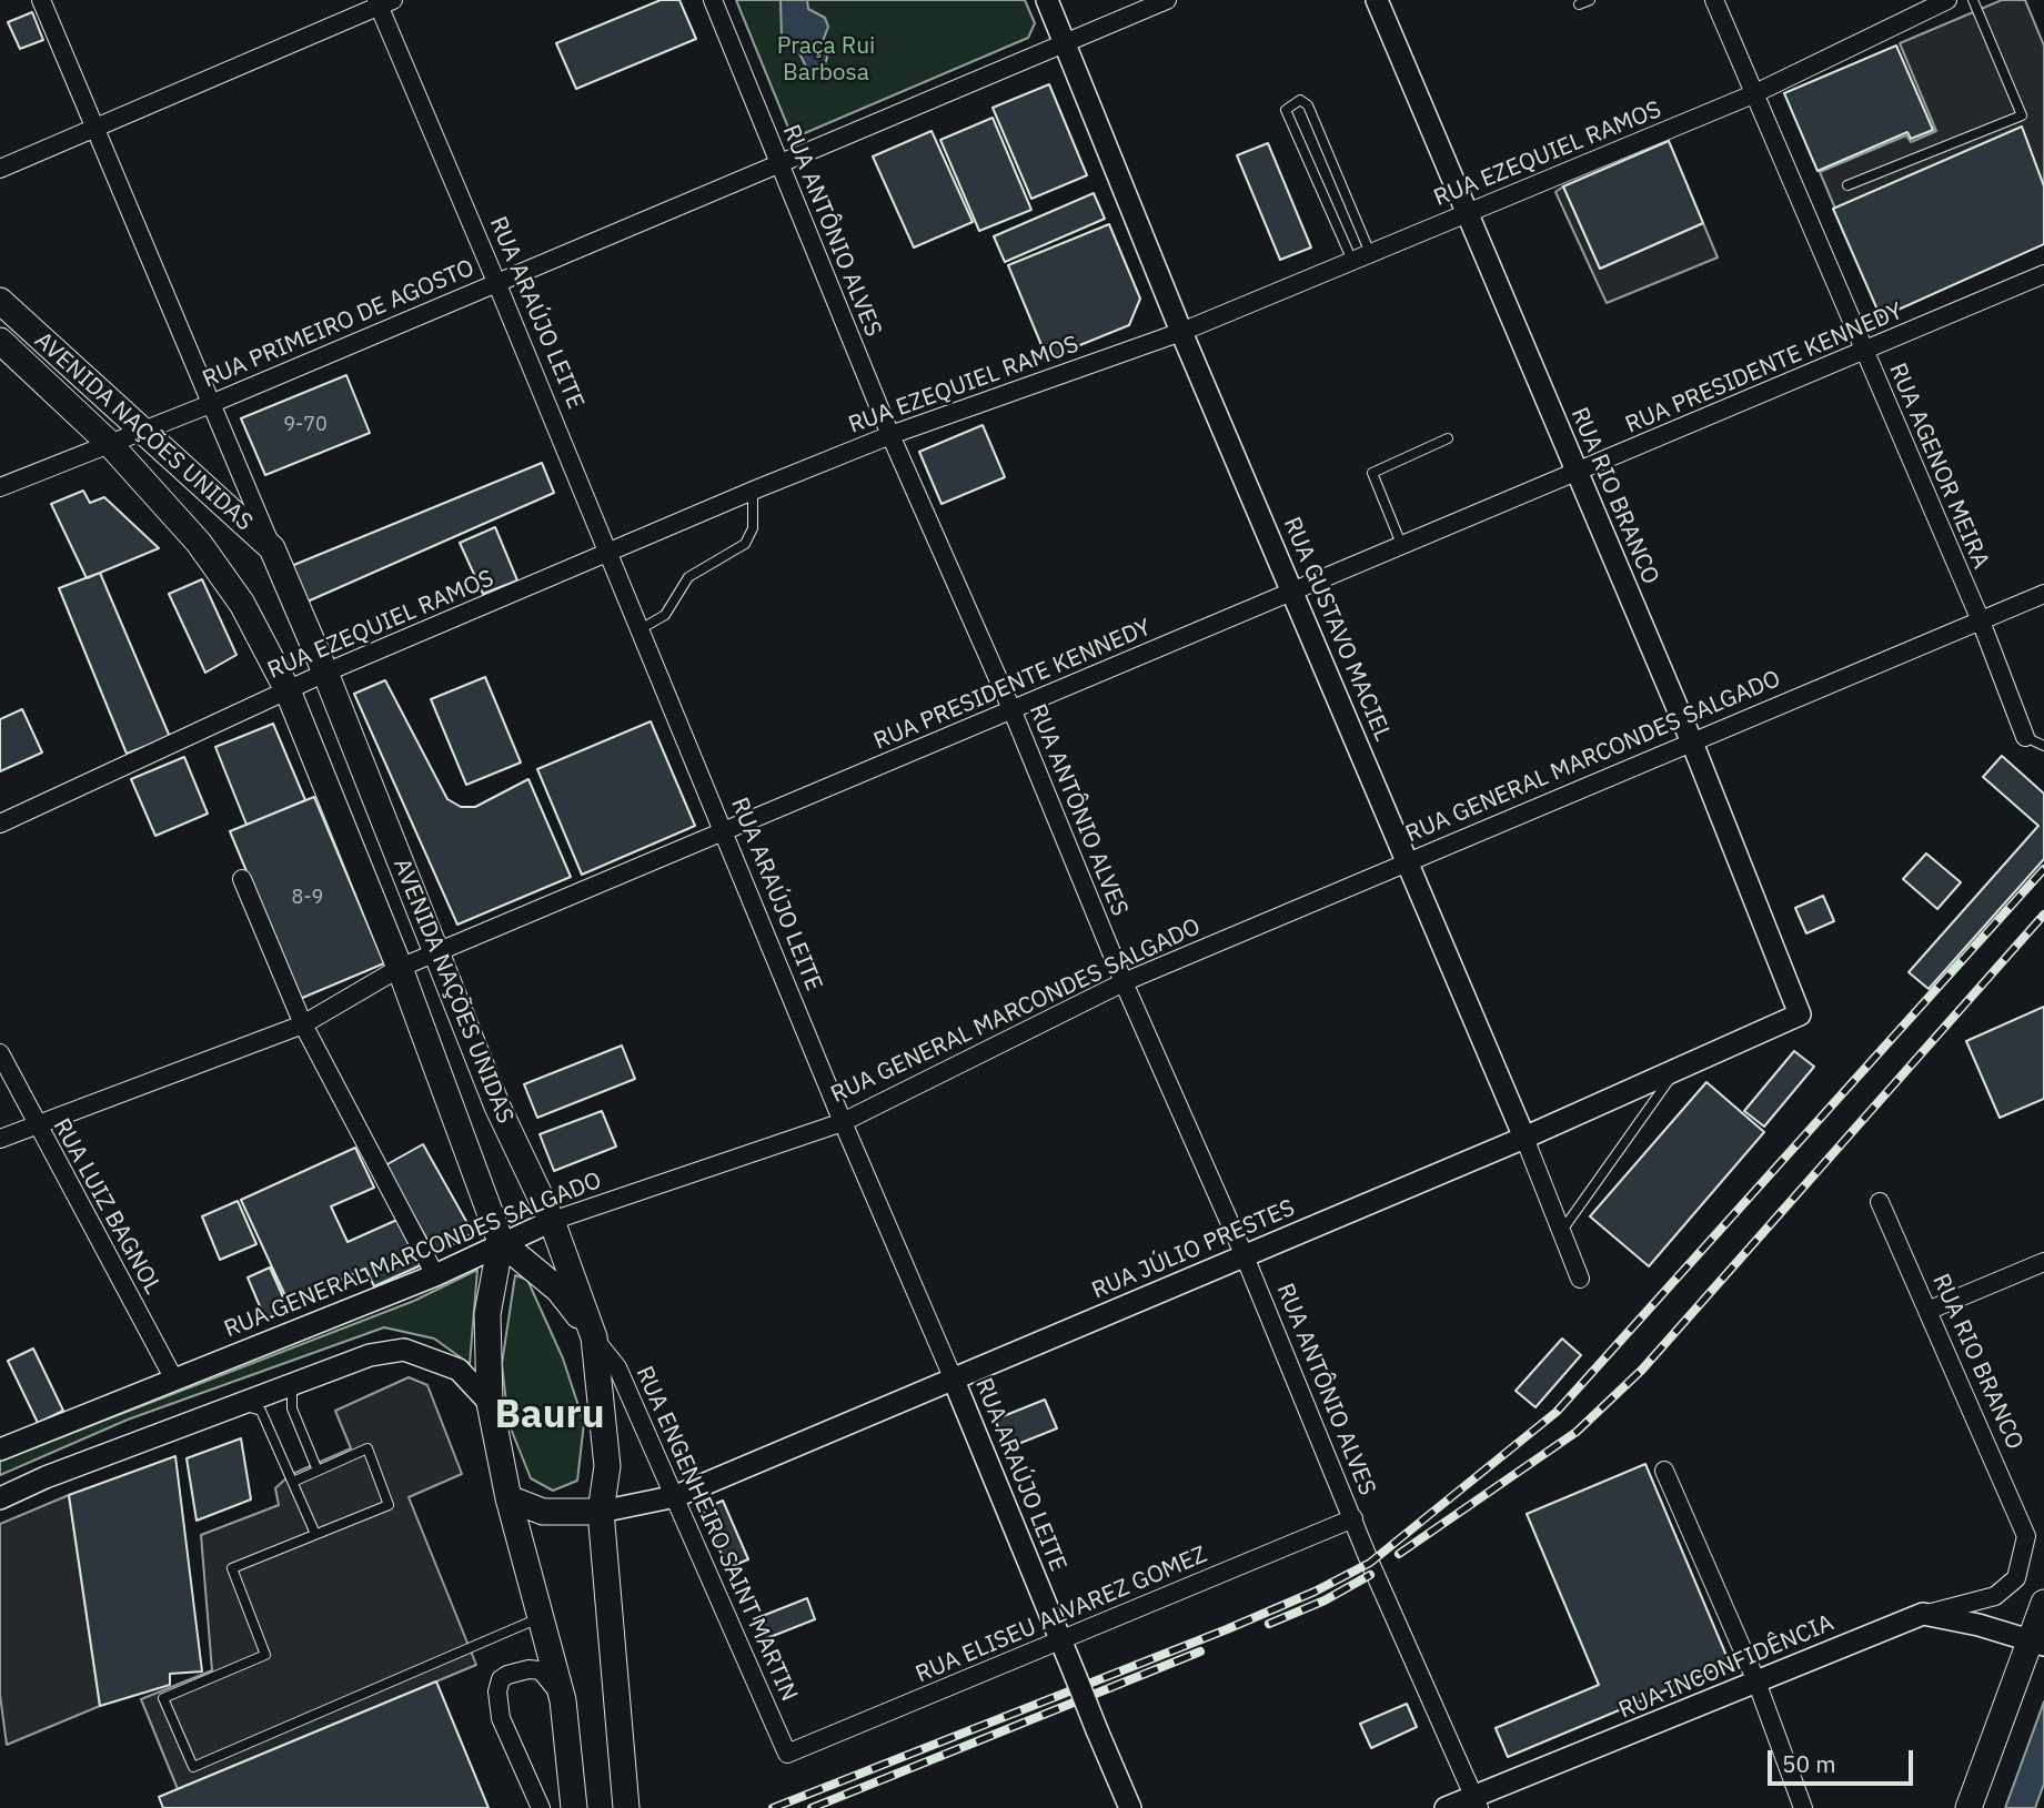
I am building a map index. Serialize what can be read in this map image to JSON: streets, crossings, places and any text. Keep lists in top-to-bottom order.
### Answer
{
  "streets": {
    "main road": ["AVENIDA NAÇÕES UNIDAS"],
    "street": [
      "RUA EZEQUIEL RAMOS",
      "RUA ANTÔNIO ALVES",
      "RUA ARAÚJO LEITE",
      "RUA PRIMEIRO DE AGOSTO",
      "RUA PRESIDENTE KENNEDY",
      "RUA AGENOR MEIRA",
      "RUA RIO BRANCO",
      "RUA GUSTAVO MACIEL",
      "RUA GENERAL MARCONDES SALGADO",
      "RUA LUIZ BAGNOL",
      "RUA JÚLIO PRESTES",
      "RUA ENGENHEIRO SAINT MARTIN",
      "RUA ELISEU ALVAREZ GOMEZ",
      "RUA INCONFIDÊNCIA"
    ]
  },
  "crossings": [
    ["RUA EZEQUIEL RAMOS", "RUA ANTÔNIO ALVES"],
    ["RUA EZEQUIEL RAMOS", "RUA ARAÚJO LEITE"],
    ["RUA EZEQUIEL RAMOS", "AVENIDA NAÇÕES UNIDAS"],
    ["RUA EZEQUIEL RAMOS", "RUA AGENOR MEIRA"],
    ["RUA EZEQUIEL RAMOS", "RUA RIO BRANCO"],
    ["RUA EZEQUIEL RAMOS", "RUA GUSTAVO MACIEL"],
    ["RUA ANTÔNIO ALVES", "RUA PRIMEIRO DE AGOSTO"],
    ["RUA ANTÔNIO ALVES", "RUA PRESIDENTE KENNEDY"],
    ["RUA ANTÔNIO ALVES", "RUA GENERAL MARCONDES SALGADO"],
    ["RUA ANTÔNIO ALVES", "RUA JÚLIO PRESTES"],
    ["RUA ANTÔNIO ALVES", "RUA ELISEU ALVAREZ GOMEZ"],
    ["RUA ANTÔNIO ALVES", "RUA INCONFIDÊNCIA"],
    ["RUA ARAÚJO LEITE", "RUA PRIMEIRO DE AGOSTO"],
    ["RUA ARAÚJO LEITE", "RUA PRESIDENTE KENNEDY"],
    ["RUA ARAÚJO LEITE", "RUA GENERAL MARCONDES SALGADO"],
    ["RUA ARAÚJO LEITE", "RUA JÚLIO PRESTES"],
    ["RUA ARAÚJO LEITE", "RUA ELISEU ALVAREZ GOMEZ"],
    ["RUA PRIMEIRO DE AGOSTO", "AVENIDA NAÇÕES UNIDAS"],
    ["RUA PRIMEIRO DE AGOSTO", "RUA GUSTAVO MACIEL"],
    ["RUA PRESIDENTE KENNEDY", "AVENIDA NAÇÕES UNIDAS"],
    ["RUA PRESIDENTE KENNEDY", "RUA AGENOR MEIRA"],
    ["RUA PRESIDENTE KENNEDY", "RUA RIO BRANCO"],
    ["RUA PRESIDENTE KENNEDY", "RUA GUSTAVO MACIEL"],
    ["RUA PRESIDENTE KENNEDY", "RUA LUIZ BAGNOL"],
    ["AVENIDA NAÇÕES UNIDAS", "RUA GENERAL MARCONDES SALGADO"],
    ["AVENIDA NAÇÕES UNIDAS", "RUA JÚLIO PRESTES"],
    ["AVENIDA NAÇÕES UNIDAS", "RUA ENGENHEIRO SAINT MARTIN"],
    ["RUA AGENOR MEIRA", "RUA GENERAL MARCONDES SALGADO"],
    ["RUA RIO BRANCO", "RUA GENERAL MARCONDES SALGADO"],
    ["RUA RIO BRANCO", "RUA JÚLIO PRESTES"],
    ["RUA RIO BRANCO", "RUA INCONFIDÊNCIA"],
    ["RUA GUSTAVO MACIEL", "RUA GENERAL MARCONDES SALGADO"],
    ["RUA GUSTAVO MACIEL", "RUA JÚLIO PRESTES"],
    ["RUA GENERAL MARCONDES SALGADO", "RUA LUIZ BAGNOL"],
    ["RUA JÚLIO PRESTES", "RUA ENGENHEIRO SAINT MARTIN"],
    ["RUA ENGENHEIRO SAINT MARTIN", "RUA ELISEU ALVAREZ GOMEZ"]
  ],
  "districts": ["Bauru"],
  "parks": ["Praça Rui Barbosa"],
  "house_numbers": ["9-70", "8-9"],
  "scale_bar": "50 m"
}
